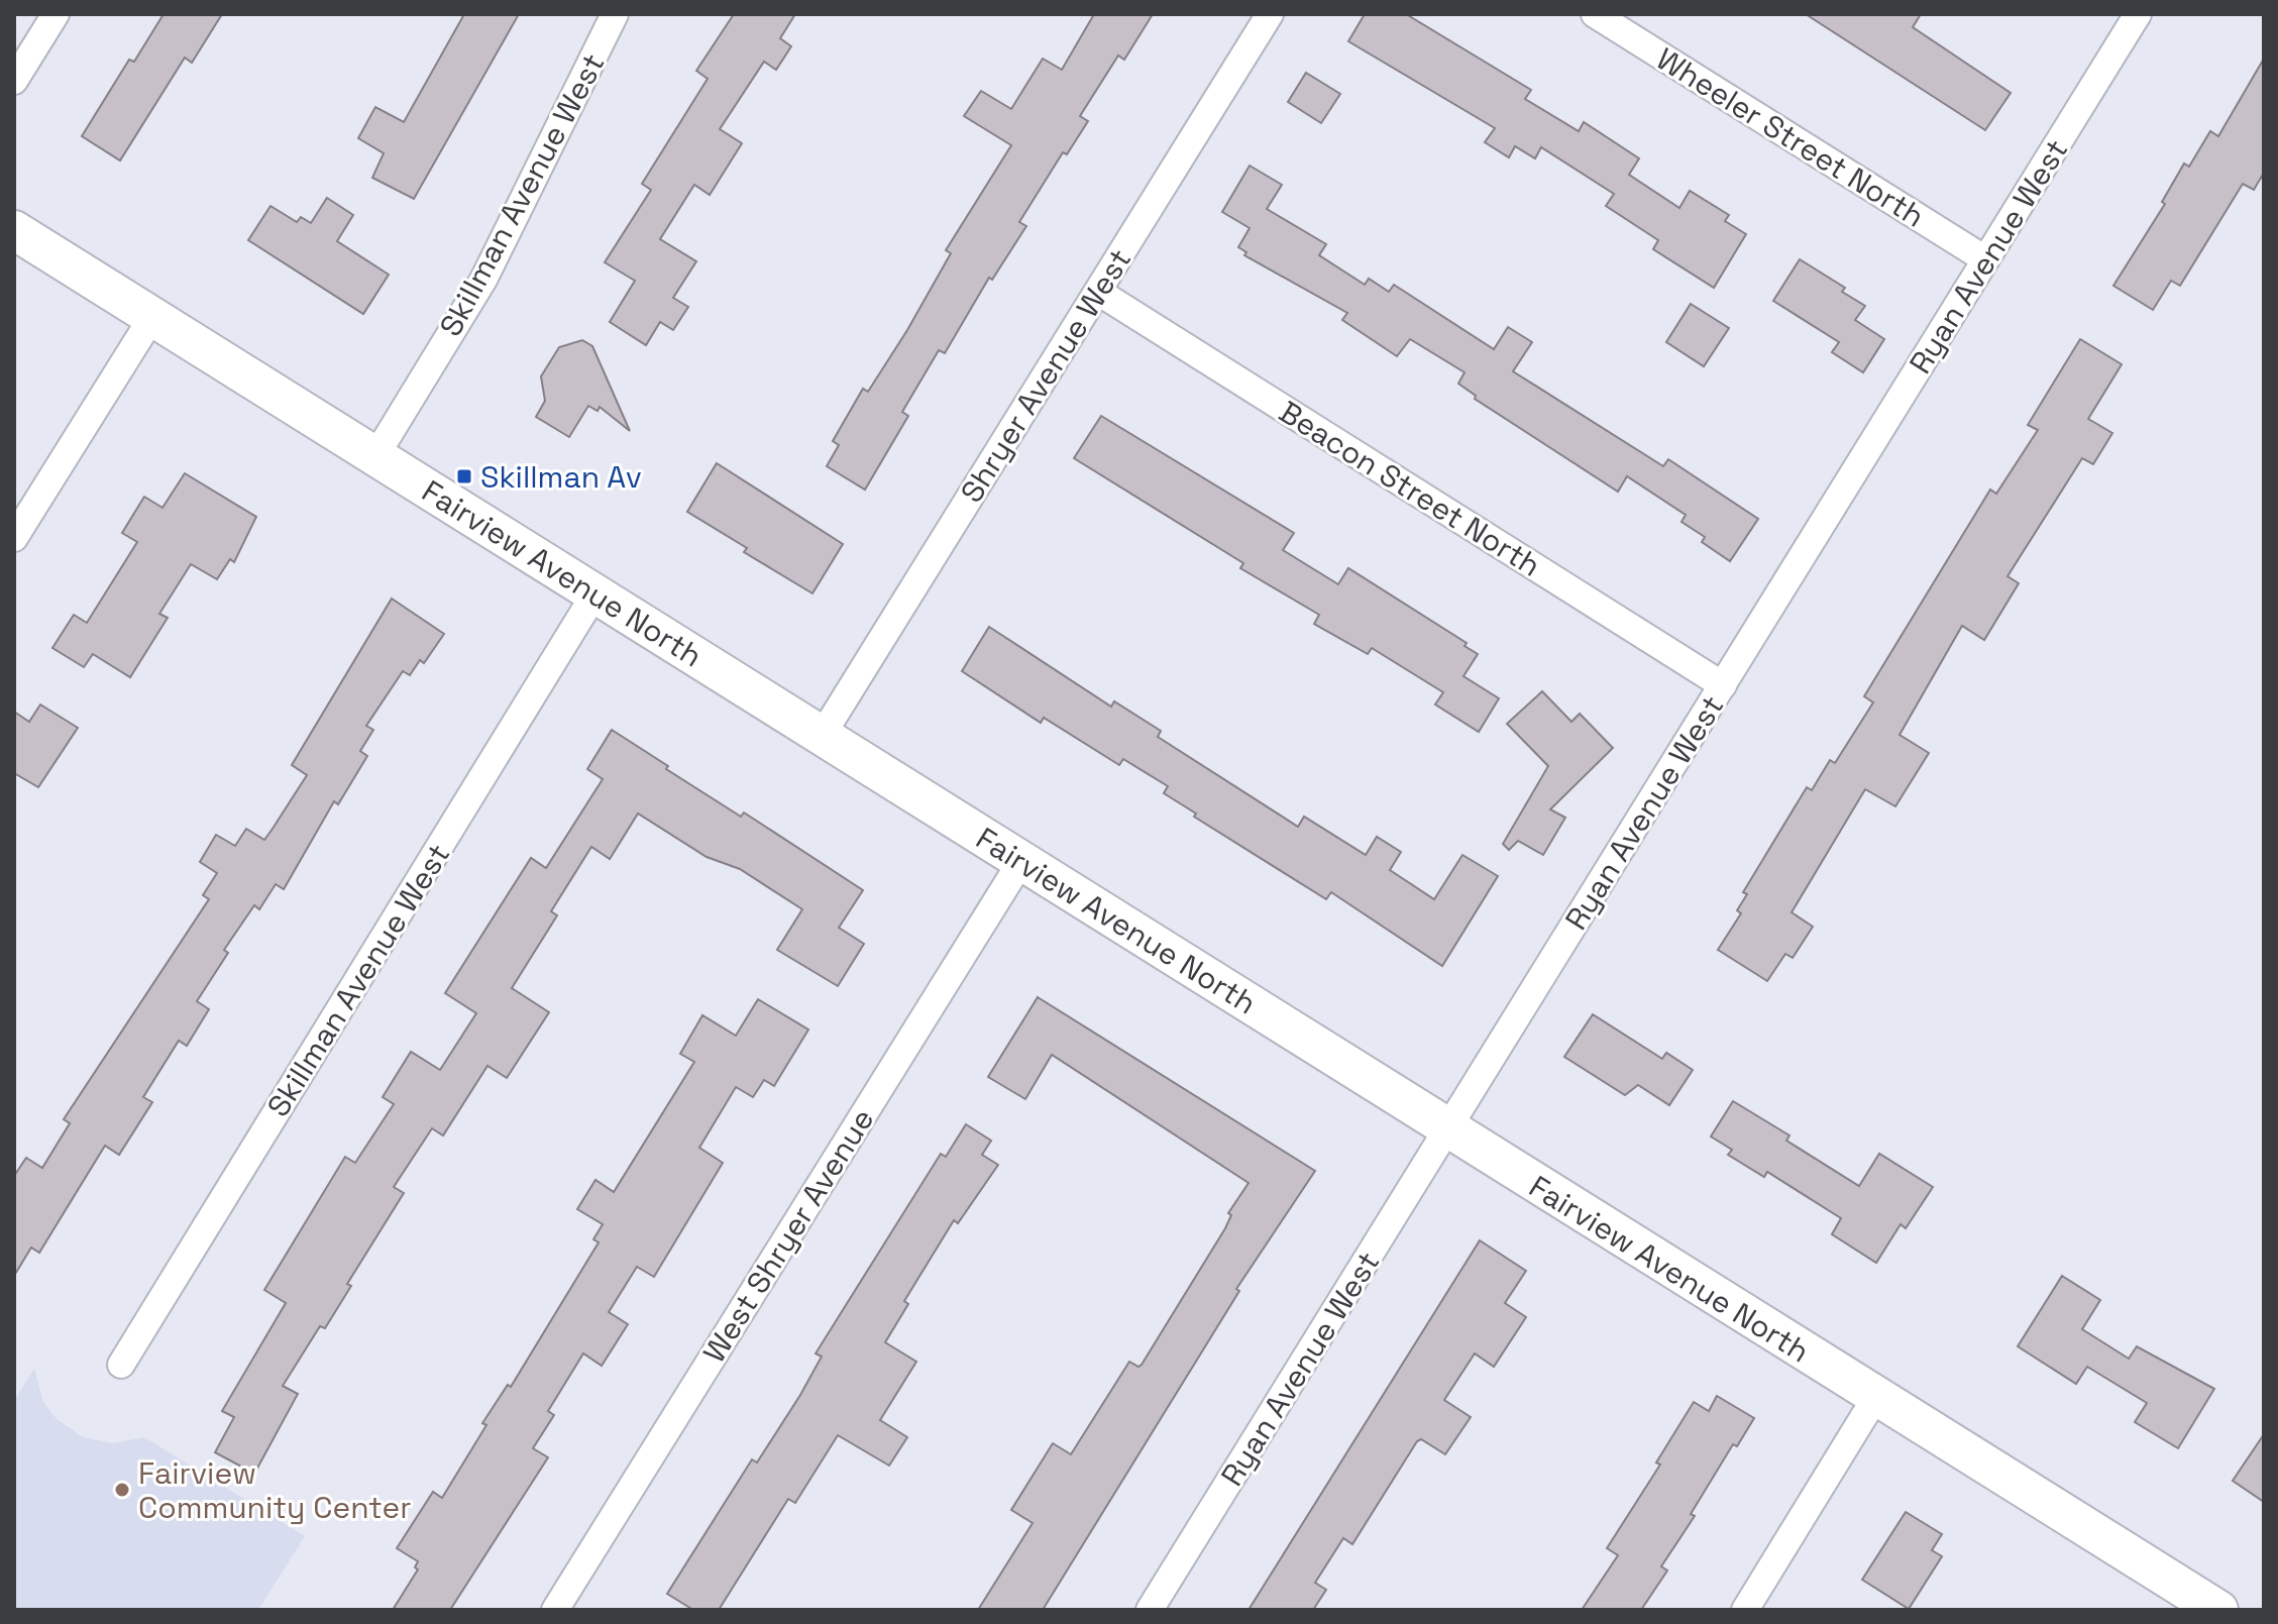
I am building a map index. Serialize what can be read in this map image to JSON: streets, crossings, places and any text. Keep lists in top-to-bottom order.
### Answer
{
  "streets": {
    "street": [
      "Wheeler Street North",
      "Skillman Avenue West",
      "Ryan Avenue West",
      "Shryer Avenue West",
      "Beacon Street North",
      "Fairview Avenue North",
      "West Shryer Avenue"
    ]
  },
  "crossings": [
    ["Wheeler Street North", "Ryan Avenue West"],
    ["Skillman Avenue West", "Fairview Avenue North"],
    ["Ryan Avenue West", "Beacon Street North"],
    ["Ryan Avenue West", "Fairview Avenue North"],
    ["Shryer Avenue West", "Beacon Street North"],
    ["Shryer Avenue West", "Fairview Avenue North"],
    ["Fairview Avenue North", "West Shryer Avenue"]
  ],
  "places": {
    "transit": ["Skillman Av"],
    "other": ["Fairview Community Center"]
  }
}
